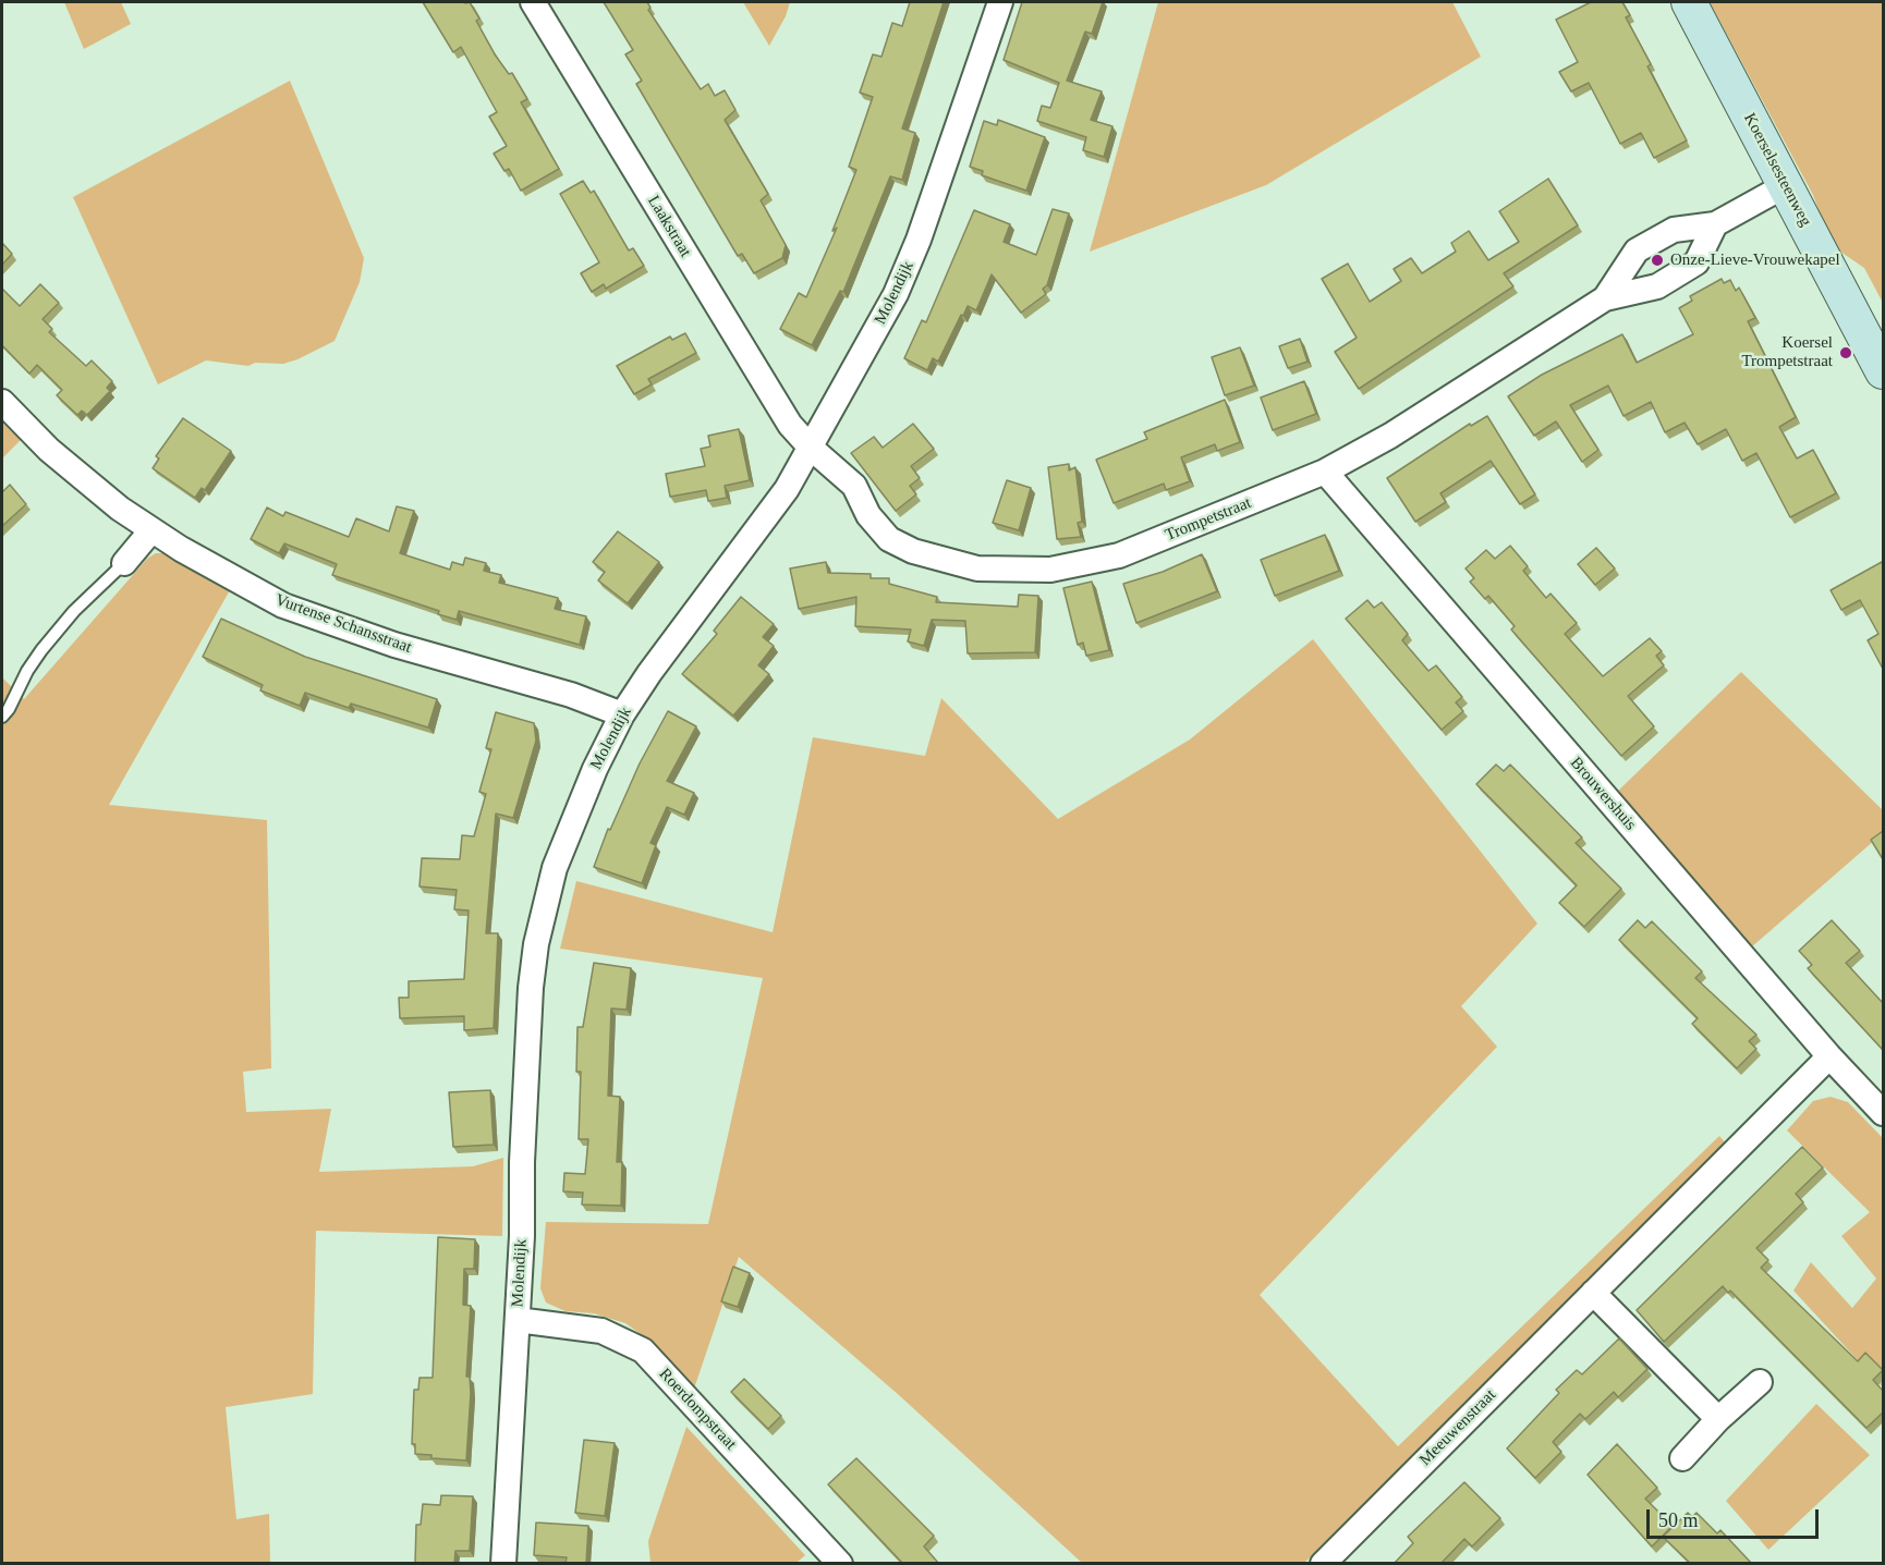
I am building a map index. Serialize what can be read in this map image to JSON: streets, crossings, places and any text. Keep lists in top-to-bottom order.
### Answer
{
  "streets": {
    "street": [
      "Koerselsesteenweg",
      "Laakstraat",
      "Molendijk",
      "Trompetstraat",
      "Vurtense Schansstraat",
      "Brouwershuis",
      "Roerdompstraat",
      "Meeuwenstraat"
    ]
  },
  "crossings": [
    ["Koerselsesteenweg", "Trompetstraat"],
    ["Laakstraat", "Molendijk"],
    ["Laakstraat", "Trompetstraat"],
    ["Molendijk", "Trompetstraat"],
    ["Molendijk", "Vurtense Schansstraat"],
    ["Molendijk", "Roerdompstraat"],
    ["Trompetstraat", "Brouwershuis"],
    ["Brouwershuis", "Meeuwenstraat"]
  ],
  "places": ["Onze-Lieve-Vrouwekapel", "Koersel Trompetstraat"],
  "scale_bar": "50 m"
}
